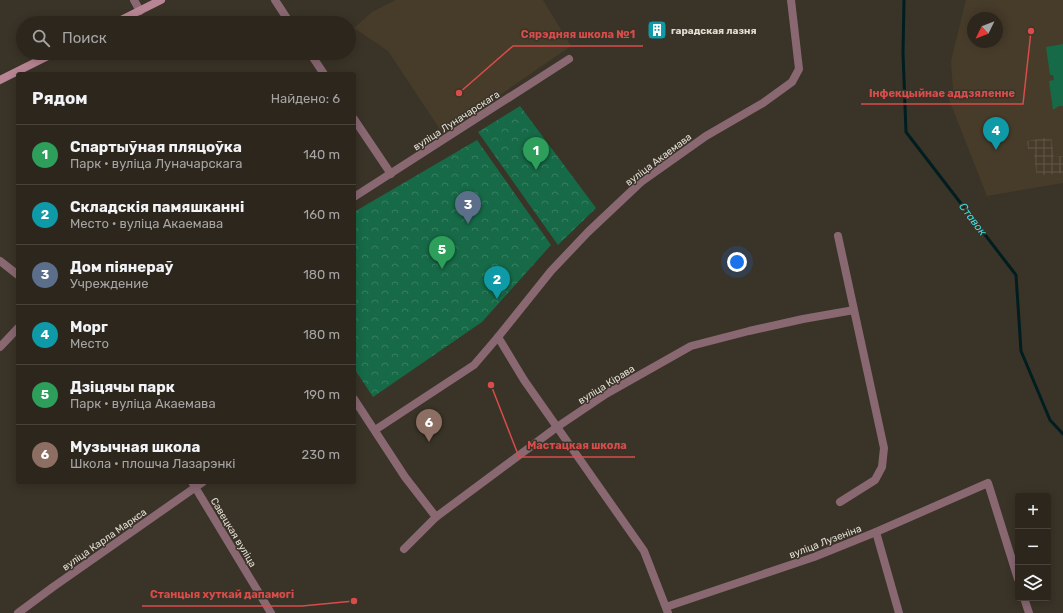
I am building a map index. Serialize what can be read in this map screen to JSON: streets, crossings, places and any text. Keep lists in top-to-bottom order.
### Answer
{
  "streets": {
    "street": [
      "вуліца Луначарскага",
      "вуліца Акаемава",
      "вуліца Кірава",
      "Савецкая вуліца",
      "вуліца Карла Маркса",
      "вуліца Лузеніна"
    ]
  },
  "crossings": [
    ["Савецкая вуліца", "вуліца Карла Маркса"]
  ],
  "water": ["Ставок"],
  "places": {
    "building": ["гарадская лазня"],
    "other": [
      "Інфекцыйнае аддзяленне",
      "Сярэдняя школа №1",
      "Мастацкая школа",
      "Станцыя хуткай дапамогі"
    ]
  },
  "north": "bottom left",
  "page": {
    "search": "Поиск",
    "heading": ["Рядом", "Найдено: 6"],
    "pins": [
      "4",
      "1",
      "3",
      "5",
      "2",
      "6"
    ],
    "list": [
      {
        "mark": "1",
        "name": "Спартыўная пляцоўка",
        "note": "Парк · вуліца Луначарскага",
        "value": "140 m"
      },
      {
        "mark": "2",
        "name": "Складскія памяшканні",
        "note": "Место · вуліца Акаемава",
        "value": "160 m"
      },
      {
        "mark": "3",
        "name": "Дом піянераў",
        "note": "Учреждение",
        "value": "180 m"
      },
      {
        "mark": "4",
        "name": "Морг",
        "note": "Место",
        "value": "180 m"
      },
      {
        "mark": "5",
        "name": "Дзіцячы парк",
        "note": "Парк · вуліца Акаемава",
        "value": "190 m"
      },
      {
        "mark": "6",
        "name": "Музычная школа",
        "note": "Школа · плошча Лазарэнкі",
        "value": "230 m"
      }
    ],
    "map_buttons": ["+", "−"]
  }
}
